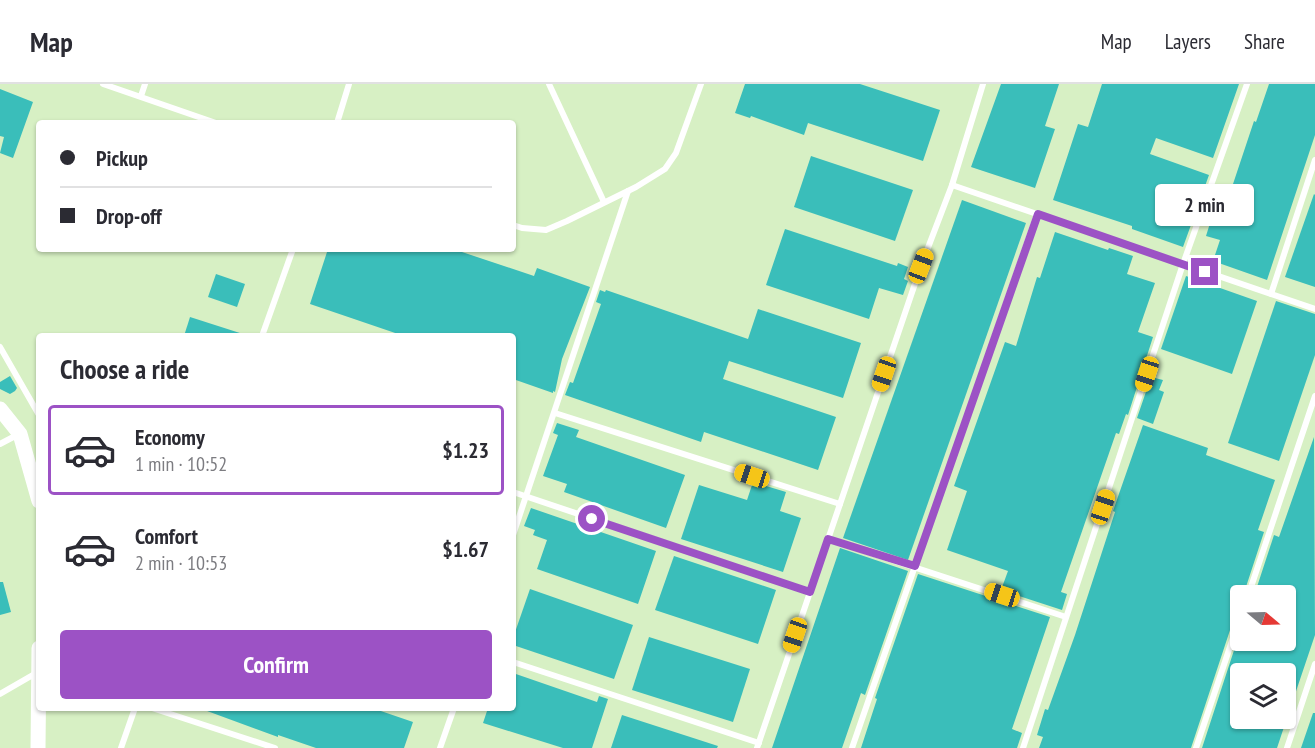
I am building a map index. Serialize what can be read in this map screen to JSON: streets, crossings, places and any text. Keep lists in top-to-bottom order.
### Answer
{
  "north": "right",
  "page": {
    "header": "Map",
    "nav": ["Map", "Layers", "Share"],
    "banner": ["Pickup", "Drop-off"],
    "bubble": "2 min",
    "heading": "Choose a ride",
    "list": [
      {
        "name": "Economy",
        "note": "1 min · 10:52",
        "value": "$1.23"
      },
      {
        "name": "Comfort",
        "note": "2 min · 10:53",
        "value": "$1.67"
      }
    ],
    "buttons": "Confirm"
  }
}
